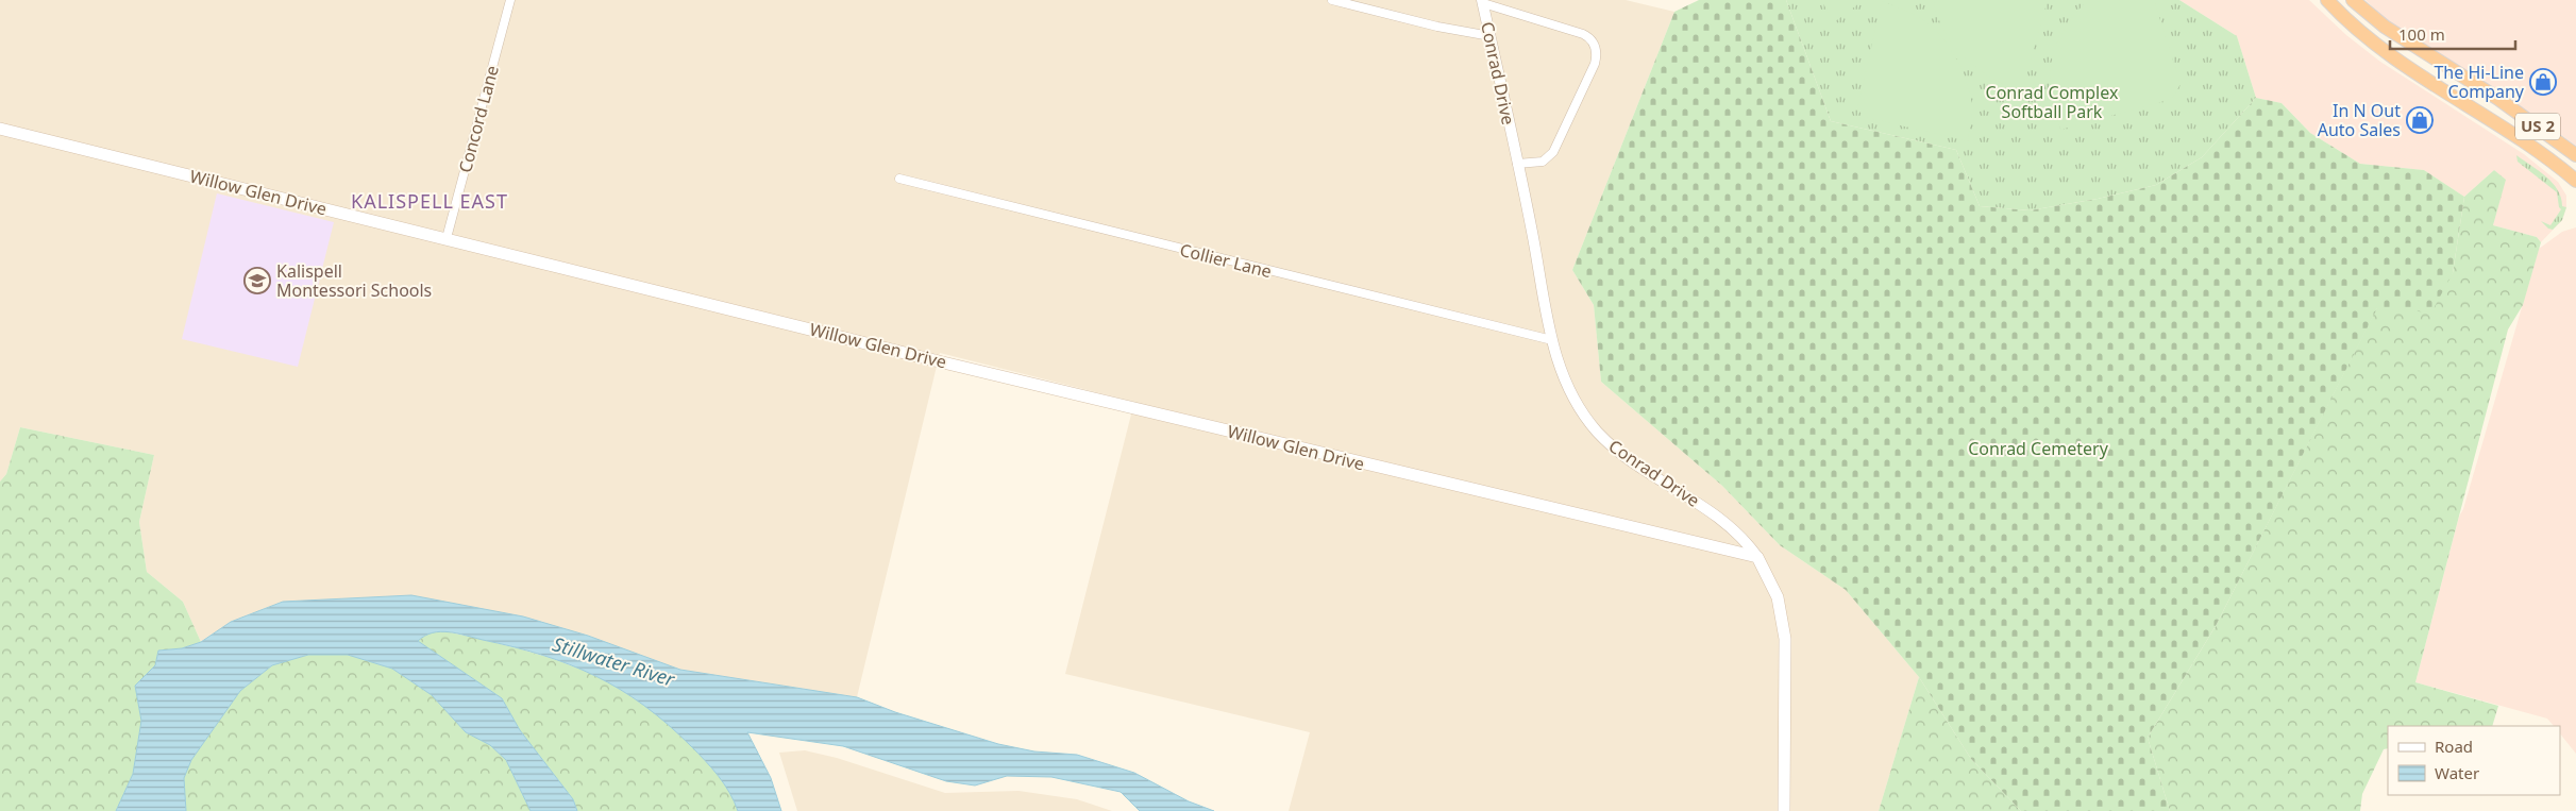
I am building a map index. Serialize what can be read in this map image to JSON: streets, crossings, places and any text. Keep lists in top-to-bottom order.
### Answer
{
  "streets": {
    "highway": ["US 2"],
    "main road": ["Conrad Drive", "Willow Glen Drive"],
    "street": ["Concord Lane", "Collier Lane"]
  },
  "crossings": [
    ["Conrad Drive", "Willow Glen Drive"],
    ["Conrad Drive", "Collier Lane"],
    ["Concord Lane", "Willow Glen Drive"]
  ],
  "districts": ["KALISPELL EAST"],
  "water": ["Stillwater River"],
  "parks": ["Conrad Complex Softball Park", "Conrad Cemetery"],
  "places": {
    "shop": ["The Hi-Line Company", "In N Out Auto Sales"],
    "school or university": ["Kalispell Montessori Schools"]
  },
  "legend": ["Road", "Water"],
  "scale_bar": "100 m"
}
